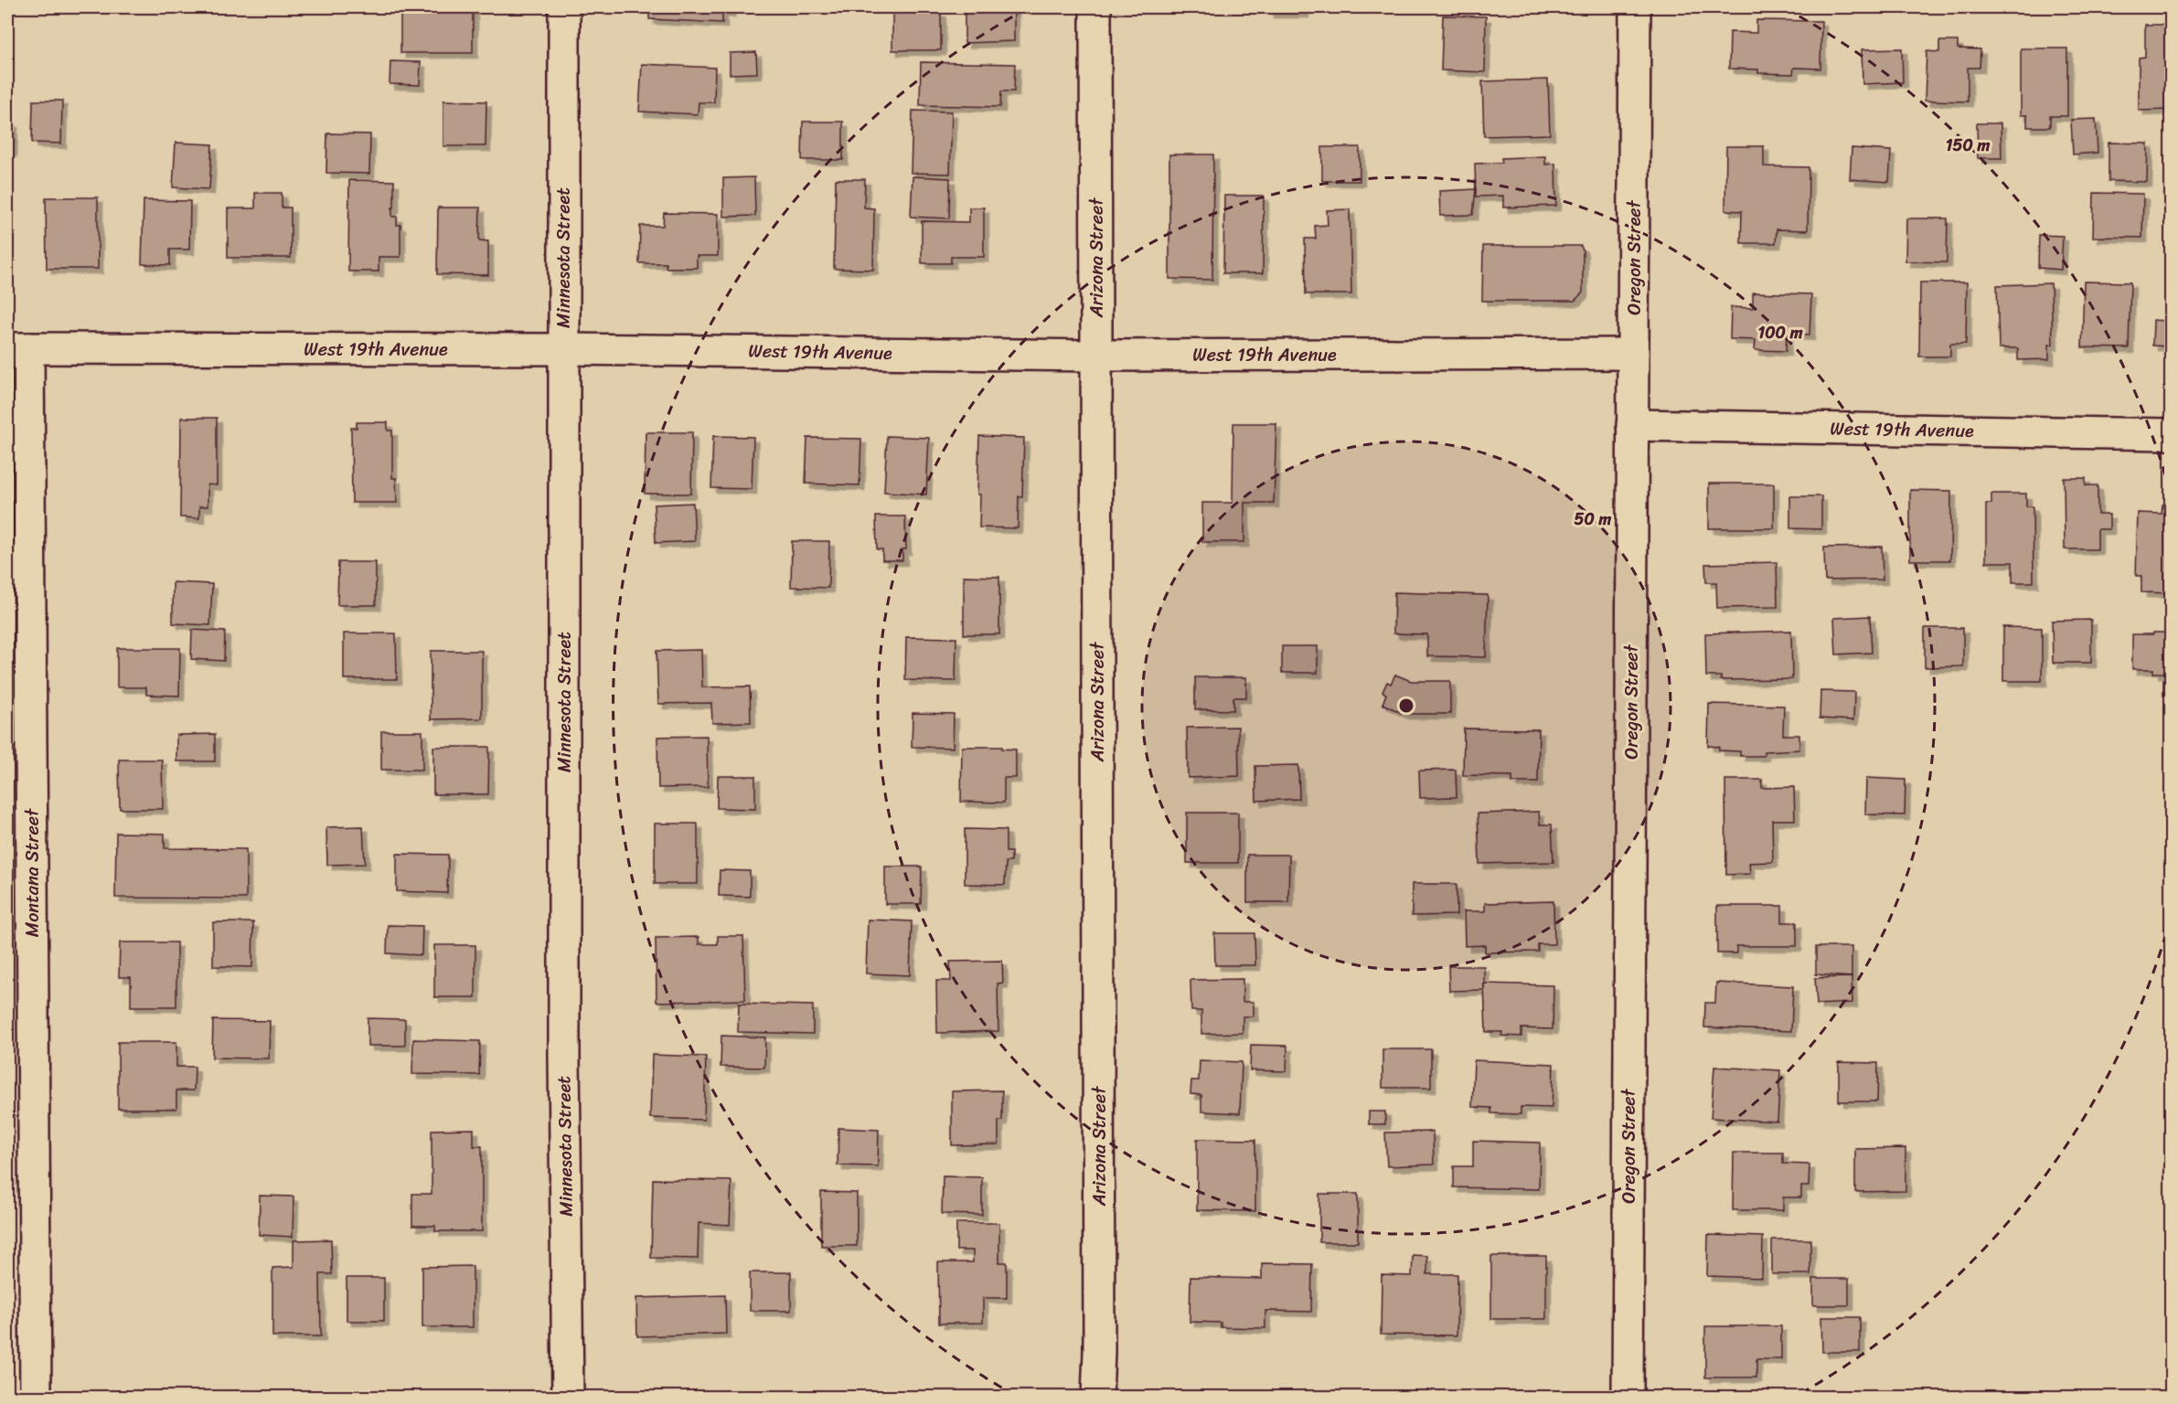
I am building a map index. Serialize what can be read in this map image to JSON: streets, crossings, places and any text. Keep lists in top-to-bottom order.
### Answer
{
  "streets": {
    "street": [
      "Minnesota Street",
      "Arizona Street",
      "Oregon Street",
      "West 19th Avenue",
      "Montana Street"
    ]
  },
  "crossings": [
    ["Minnesota Street", "West 19th Avenue"],
    ["Arizona Street", "West 19th Avenue"],
    ["Oregon Street", "West 19th Avenue"],
    ["West 19th Avenue", "Montana Street"]
  ],
  "rings": ["150 m", "100 m", "50 m"]
}
